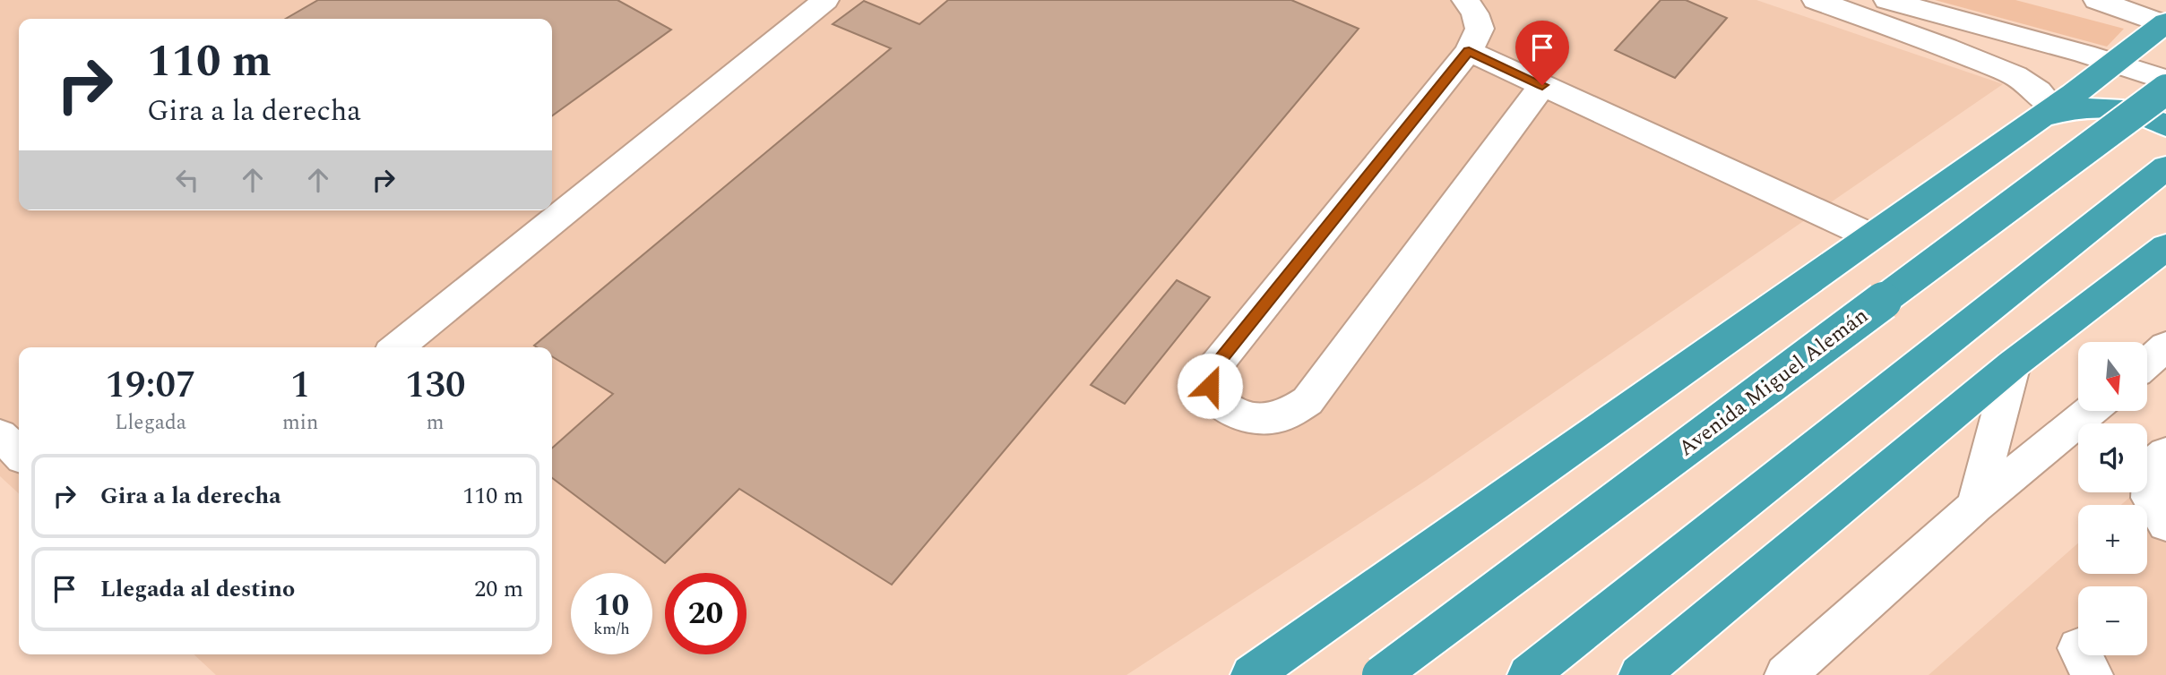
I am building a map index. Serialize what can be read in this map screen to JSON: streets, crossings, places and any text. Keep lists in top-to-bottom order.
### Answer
{
  "streets": {
    "highway": ["Avenida Miguel Alemán"]
  },
  "north": "bottom",
  "page": {
    "turn": ["110 m", "Gira a la derecha"],
    "map_buttons": ["+", "−"],
    "eta": [
      "19:07",
      "Llegada",
      "1",
      "min",
      "130",
      "m"
    ],
    "list": [
      {
        "name": "Gira a la derecha",
        "value": "110 m"
      },
      {
        "name": "Llegada al destino",
        "value": "20 m"
      }
    ],
    "speed": "10 km/h",
    "limit": "20"
  }
}
